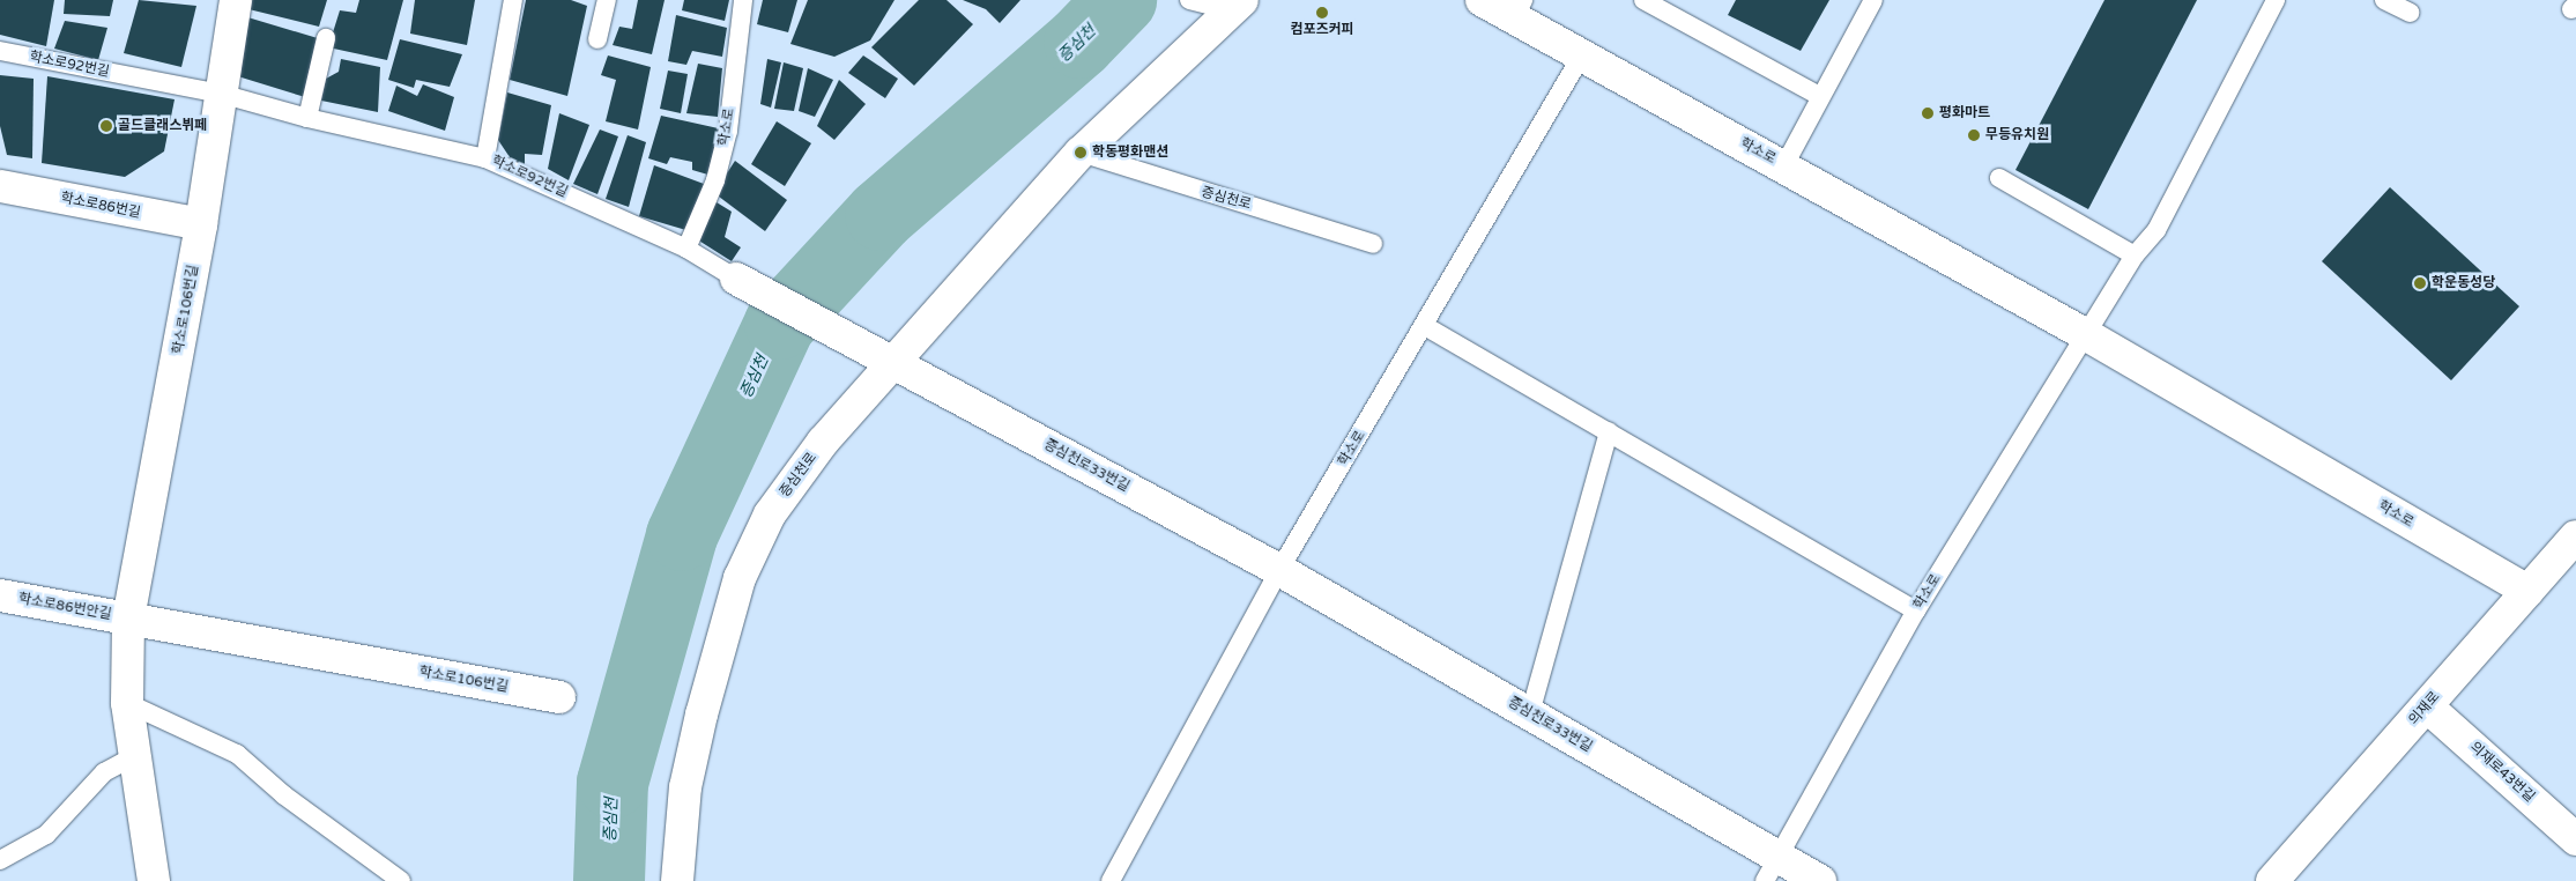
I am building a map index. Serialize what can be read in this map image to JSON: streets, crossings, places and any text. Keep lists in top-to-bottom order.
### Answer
{
  "streets": {
    "street": [
      "학소로",
      "증심천로",
      "학소로86번길",
      "학소로106번길",
      "증심천로33번길",
      "학소로86번안길",
      "의재로",
      "의재로43번길"
    ],
    "lane": ["학소로92번길"]
  },
  "crossings": [
    ["학소로92번길", "학소로"],
    ["학소로92번길", "학소로106번길"],
    ["학소로92번길", "증심천로33번길"],
    ["학소로", "증심천로33번길"],
    ["학소로", "의재로"],
    ["증심천로", "증심천로33번길"],
    ["학소로86번길", "학소로106번길"],
    ["학소로106번길", "학소로86번안길"],
    ["의재로", "의재로43번길"]
  ],
  "water": ["증심천"],
  "places": [
    "컴포즈커피",
    "평화마트",
    "골드클래스뷔페",
    "무등유치원",
    "학동평화맨션",
    "학운동성당"
  ]
}
